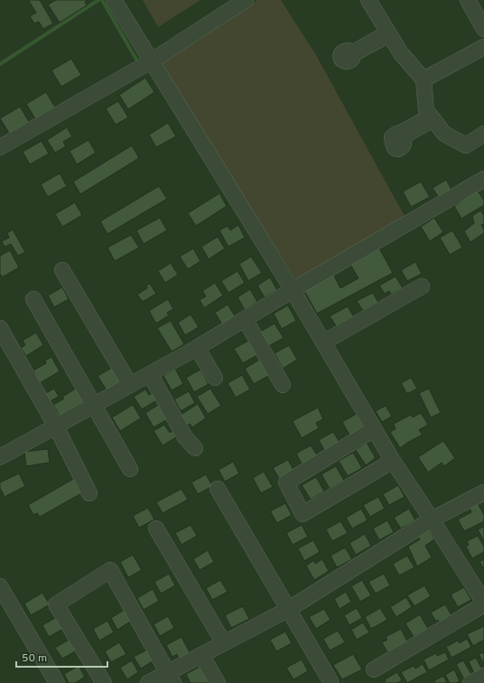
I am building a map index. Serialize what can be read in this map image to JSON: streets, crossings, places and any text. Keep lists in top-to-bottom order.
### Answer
{
  "scale_bar": "50 m"
}
